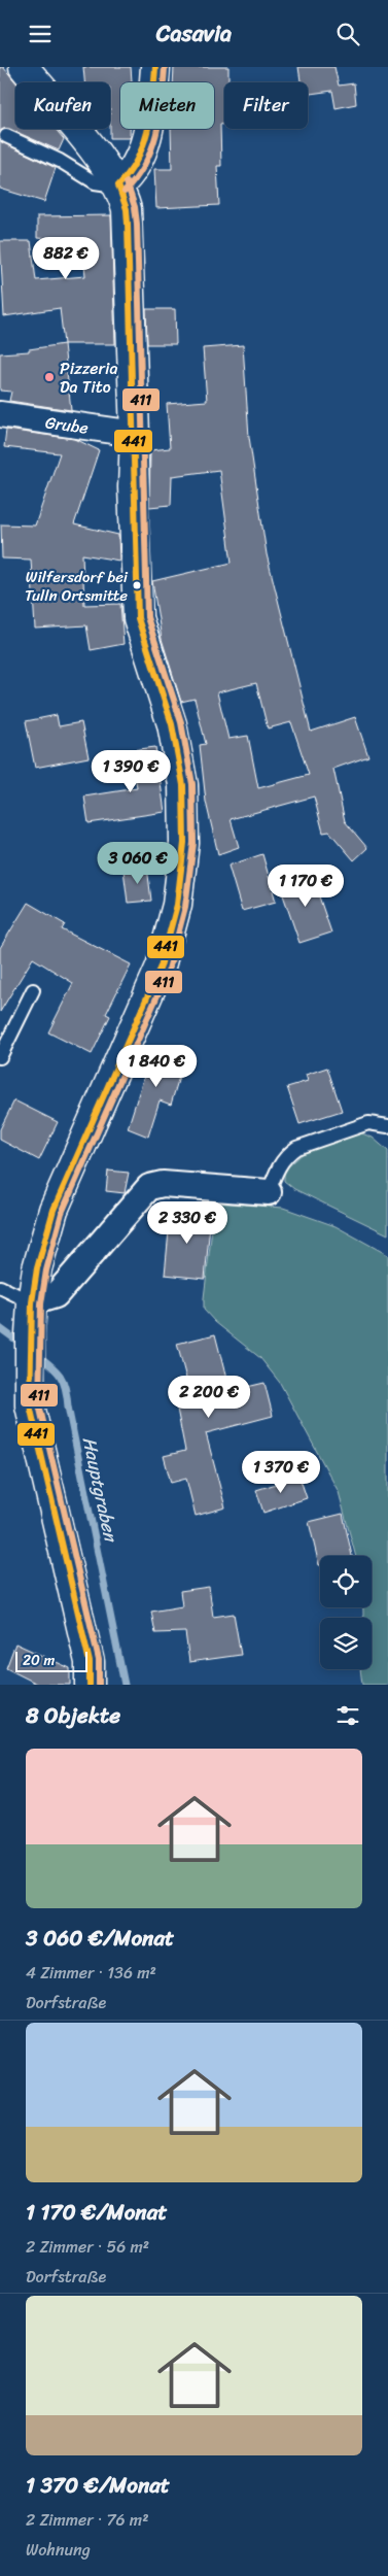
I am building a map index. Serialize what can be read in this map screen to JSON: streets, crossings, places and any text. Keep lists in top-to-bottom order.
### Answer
{
  "streets": {
    "street": ["Grube"]
  },
  "water": ["Hauptgraben"],
  "places": ["Pizzeria Da Tito", "Wilfersdorf bei Tulln Ortsmitte"],
  "lines": ["transit line 441", "transit line 411"],
  "scale_bar": "20 m",
  "page": {
    "header": "Casavia",
    "chip": ["Kaufen", "Mieten", "Filter"],
    "price": [
      "882 €",
      "1 390 €",
      "3 060 €",
      "1 170 €",
      "1 840 €",
      "2 330 €",
      "2 200 €",
      "1 370 €"
    ],
    "scale": "20 m",
    "heading": "8 Objekte",
    "list": [
      {
        "name": "3 060 €/Monat",
        "note": "4 Zimmer · 136 m² · Dorfstraße"
      },
      {
        "name": "1 170 €/Monat",
        "note": "2 Zimmer · 56 m² · Dorfstraße"
      },
      {
        "name": "1 370 €/Monat",
        "note": "2 Zimmer · 76 m² · Wohnung"
      }
    ]
  }
}
